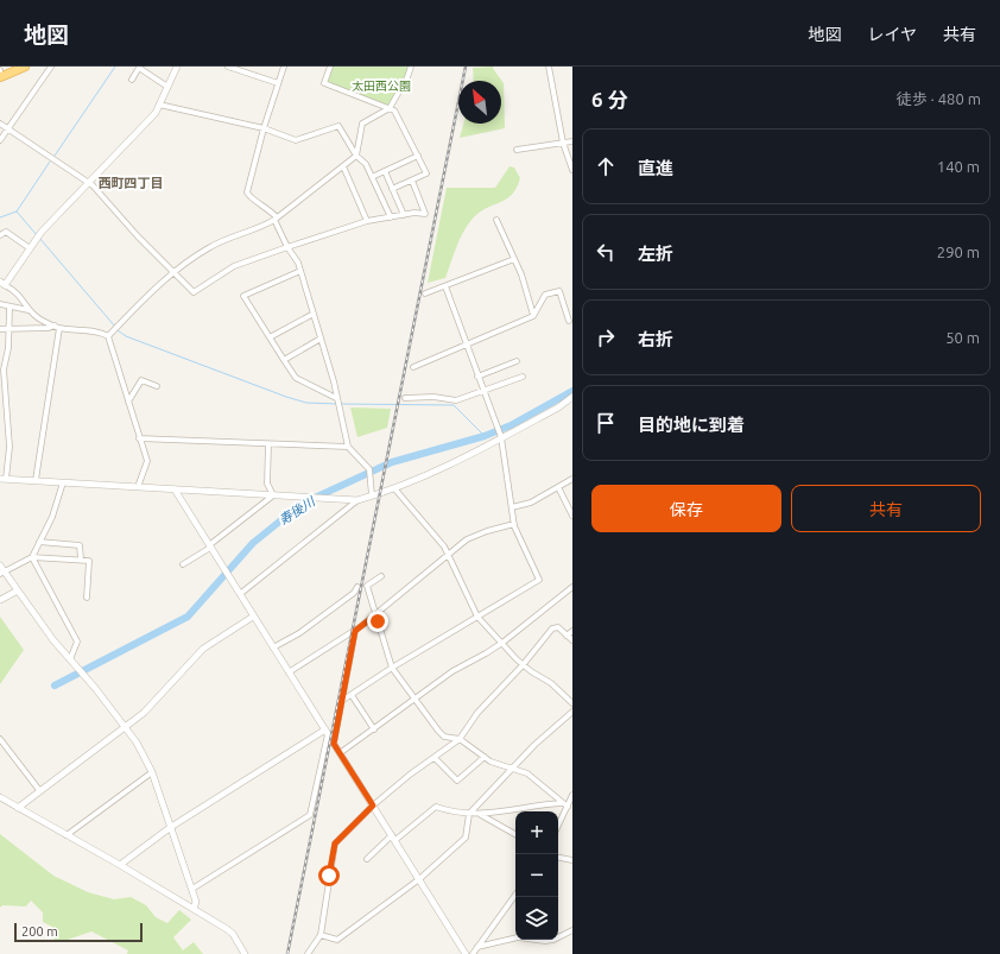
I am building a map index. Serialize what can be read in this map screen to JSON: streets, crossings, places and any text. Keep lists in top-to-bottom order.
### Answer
{
  "districts": ["西町四丁目"],
  "water": ["寿後川"],
  "parks": ["太田西公園"],
  "scale_bar": "200 m",
  "north": "top left",
  "page": {
    "header": "地図",
    "nav": ["地図", "レイヤ", "共有"],
    "heading": ["6 分", "徒歩 · 480 m"],
    "list": [
      ["直進", "140 m"],
      ["左折", "290 m"],
      ["右折", "50 m"],
      "目的地に到着"
    ],
    "buttons": ["保存", "共有"],
    "map_buttons": ["+", "−"],
    "scale": "200 m"
  }
}
